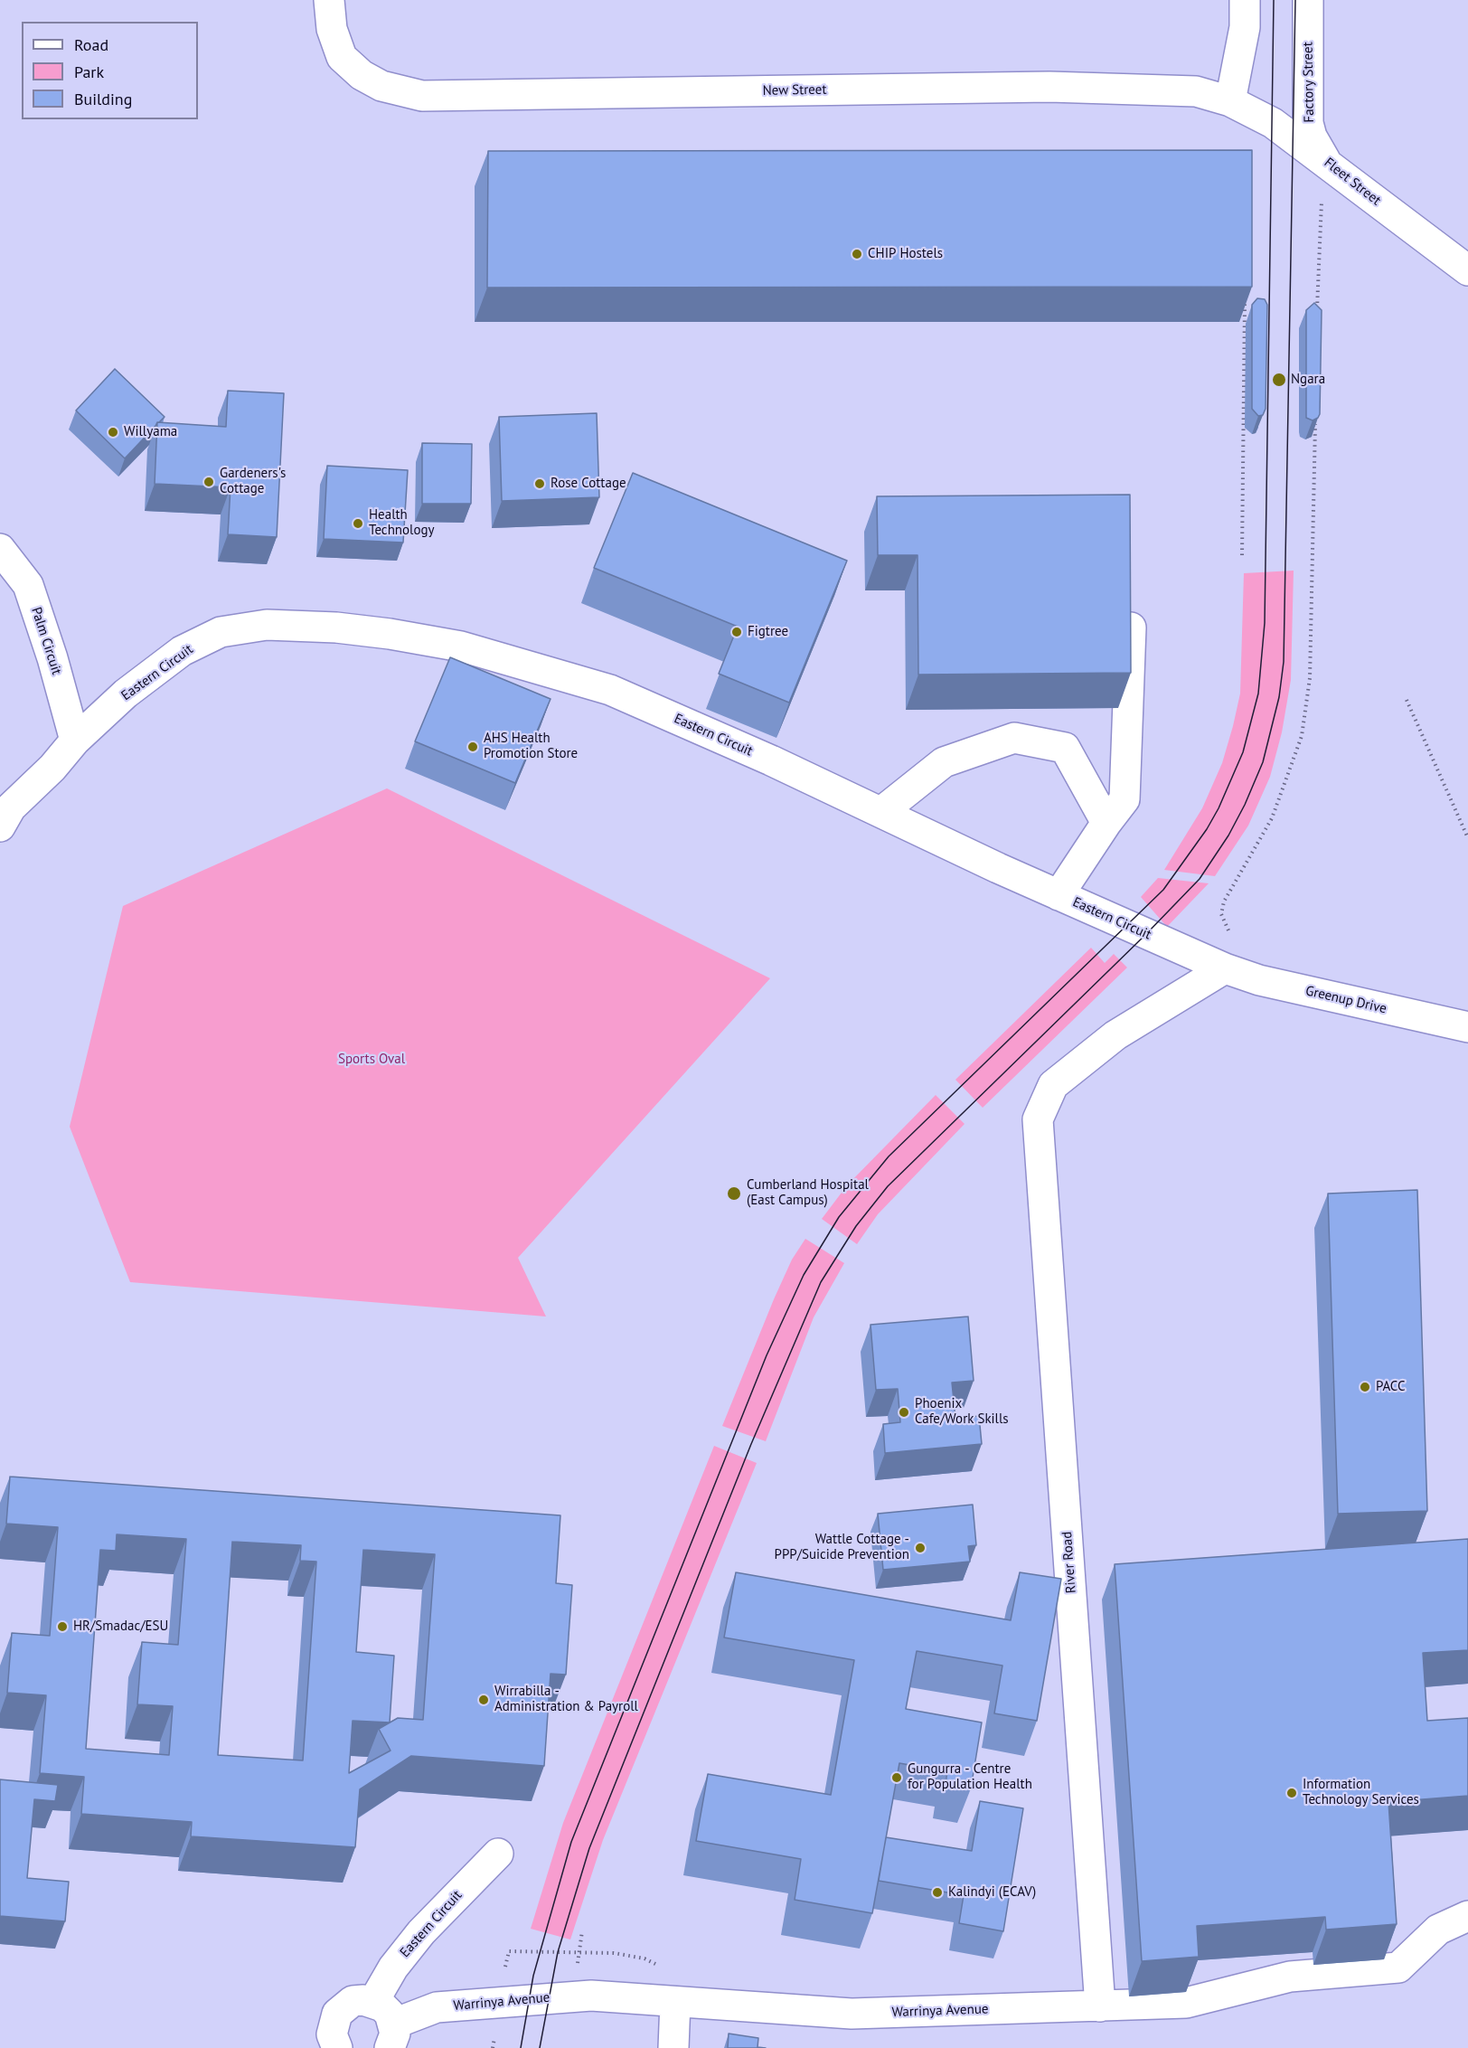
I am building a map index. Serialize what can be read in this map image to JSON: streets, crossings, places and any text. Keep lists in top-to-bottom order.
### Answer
{
  "streets": {
    "street": [
      "Factory Street",
      "New Street",
      "Fleet Street",
      "Palm Circuit",
      "Eastern Circuit",
      "Greenup Drive",
      "River Road",
      "Warrinya Avenue"
    ]
  },
  "crossings": [
    ["Factory Street", "Fleet Street"],
    ["New Street", "Fleet Street"],
    ["Palm Circuit", "Eastern Circuit"],
    ["Eastern Circuit", "Greenup Drive"],
    ["Eastern Circuit", "River Road"],
    ["Greenup Drive", "River Road"],
    ["River Road", "Warrinya Avenue"]
  ],
  "parks": ["Sports Oval"],
  "places": [
    "CHIP Hostels",
    "Ngara",
    "Willyama",
    "Gardeners's Cottage",
    "Rose Cottage",
    "Health Technology",
    "Figtree",
    "AHS Health Promotion Store",
    "Cumberland Hospital (East Campus)",
    "PACC",
    "Phoenix Cafe/Work Skills",
    "Wattle Cottage - PPP/Suicide Prevention",
    "HR/Smadac/ESU",
    "Wirrabilla - Administration & Payroll",
    "Gungurra - Centre for Population Health",
    "Information Technology Services",
    "Kalindyi (ECAV)"
  ],
  "legend": ["Road", "Park", "Building"]
}
